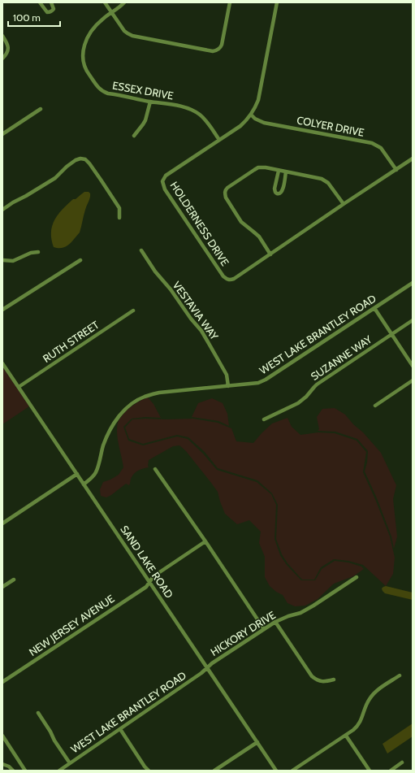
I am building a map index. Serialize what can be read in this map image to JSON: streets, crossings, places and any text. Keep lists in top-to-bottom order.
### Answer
{
  "streets": {
    "street": [
      "ESSEX DRIVE",
      "COLYER DRIVE",
      "HOLDERNESS DRIVE",
      "VESTAVIA WAY",
      "WEST LAKE BRANTLEY ROAD",
      "RUTH STREET",
      "SUZANNE WAY",
      "SAND LAKE ROAD",
      "NEW JERSEY AVENUE",
      "HICKORY DRIVE"
    ]
  },
  "crossings": [
    ["ESSEX DRIVE", "HOLDERNESS DRIVE"],
    ["COLYER DRIVE", "HOLDERNESS DRIVE"],
    ["VESTAVIA WAY", "WEST LAKE BRANTLEY ROAD"],
    ["WEST LAKE BRANTLEY ROAD", "SAND LAKE ROAD"],
    ["WEST LAKE BRANTLEY ROAD", "HICKORY DRIVE"],
    ["RUTH STREET", "SAND LAKE ROAD"],
    ["SAND LAKE ROAD", "NEW JERSEY AVENUE"],
    ["SAND LAKE ROAD", "HICKORY DRIVE"]
  ],
  "scale_bar": "100 m"
}
